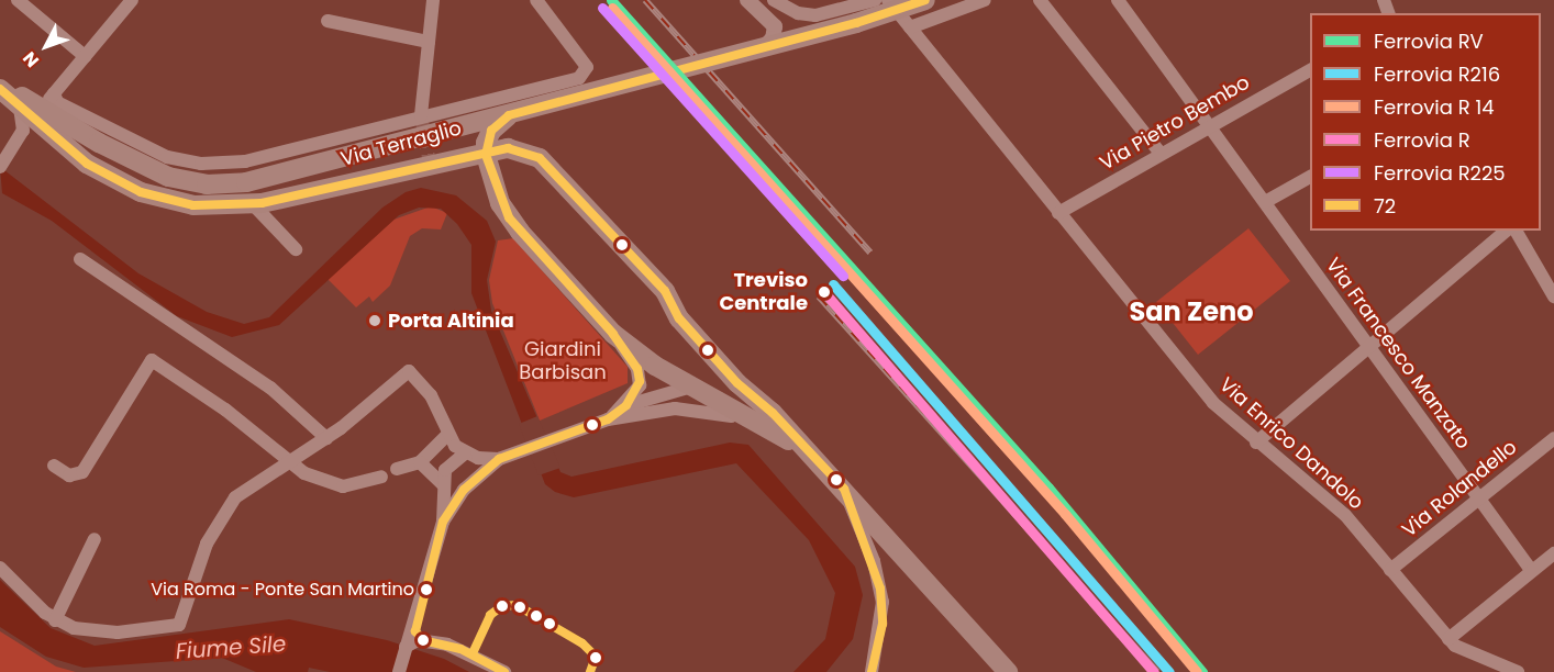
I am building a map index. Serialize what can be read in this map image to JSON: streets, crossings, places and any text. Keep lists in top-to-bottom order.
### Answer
{
  "streets": {
    "main road": ["Via Terraglio"],
    "street": [
      "Via Pietro Bembo",
      "Via Francesco Manzato",
      "Via Enrico Dandolo",
      "Via Rolandello"
    ]
  },
  "crossings": [
    ["Via Pietro Bembo", "Via Francesco Manzato"],
    ["Via Pietro Bembo", "Via Enrico Dandolo"],
    ["Via Francesco Manzato", "Via Rolandello"],
    ["Via Enrico Dandolo", "Via Rolandello"]
  ],
  "districts": ["San Zeno"],
  "water": ["Fiume Sile"],
  "parks": ["Giardini Barbisan"],
  "places": ["Treviso Centrale", "Porta Altinia", "Via Roma - Ponte San Martino"],
  "lines": [
    "rail line RV",
    "transit line 72",
    "rail line R225",
    "rail line R216",
    "rail line R"
  ],
  "legend": [
    "Ferrovia RV",
    "Ferrovia R216",
    "Ferrovia R 14",
    "Ferrovia R",
    "Ferrovia R225",
    "72"
  ],
  "north": "bottom left"
}
